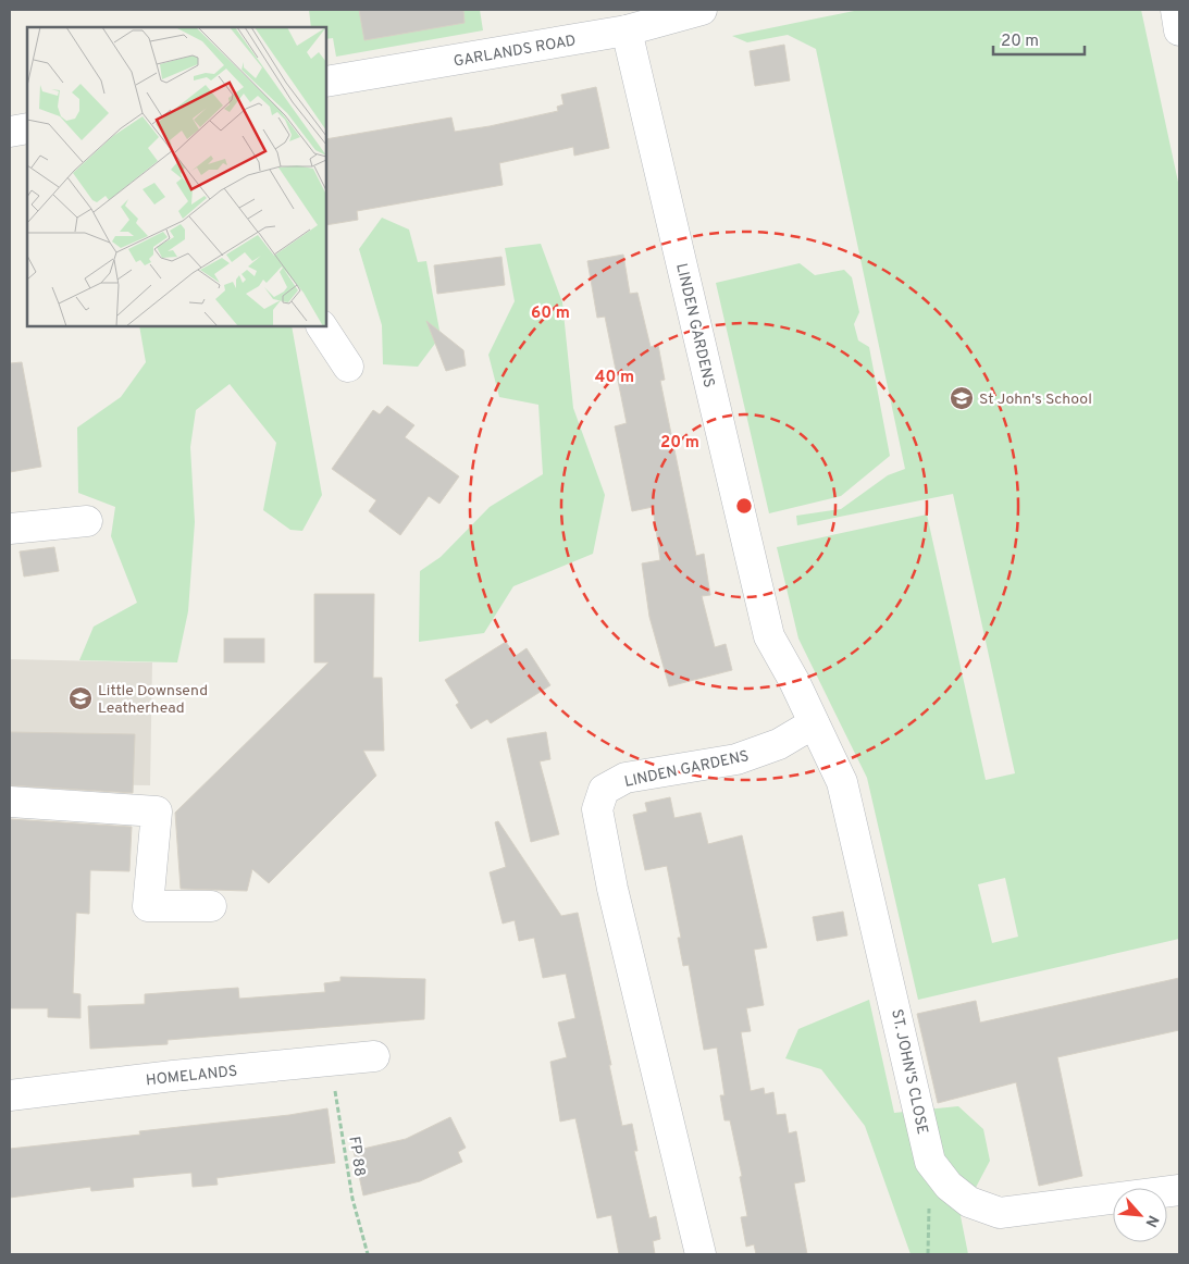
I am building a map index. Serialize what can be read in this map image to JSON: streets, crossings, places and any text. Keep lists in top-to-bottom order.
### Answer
{
  "streets": {
    "street": [
      "GARLANDS ROAD",
      "LINDEN GARDENS",
      "ST. JOHN'S CLOSE",
      "HOMELANDS"
    ],
    "path": ["FP 88"]
  },
  "crossings": [
    ["GARLANDS ROAD", "LINDEN GARDENS"],
    ["LINDEN GARDENS", "ST. JOHN'S CLOSE"],
    ["HOMELANDS", "FP 88"]
  ],
  "places": {
    "school or university": ["St John's School", "Little Downsend Leatherhead"]
  },
  "scale_bar": "20 m",
  "north": "bottom right",
  "rings": ["60 m", "40 m", "20 m"]
}
